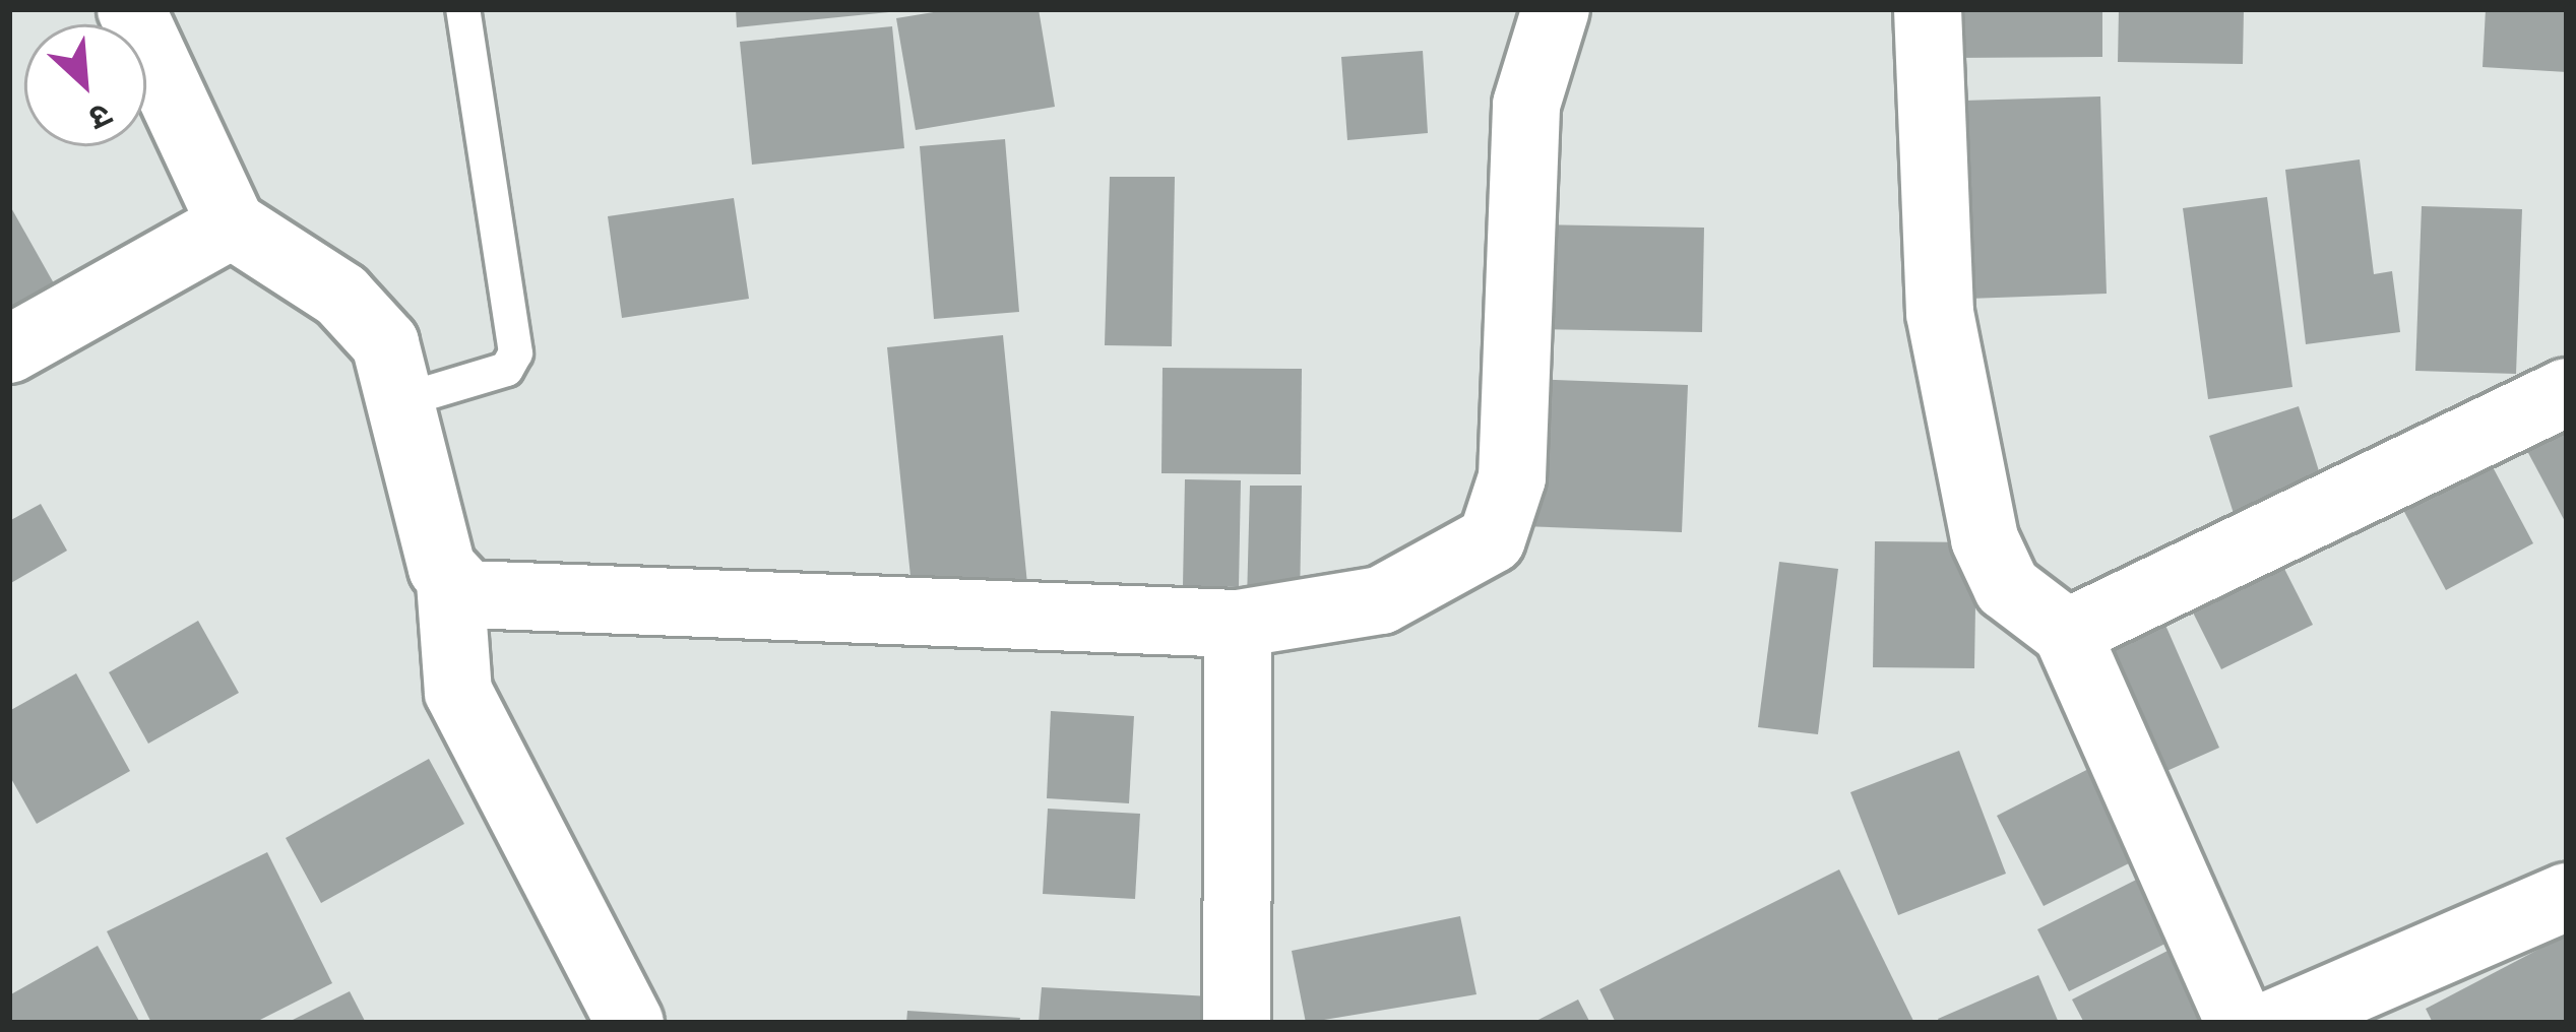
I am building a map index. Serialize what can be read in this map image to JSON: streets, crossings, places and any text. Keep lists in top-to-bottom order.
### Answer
{
  "north": "bottom right"
}
